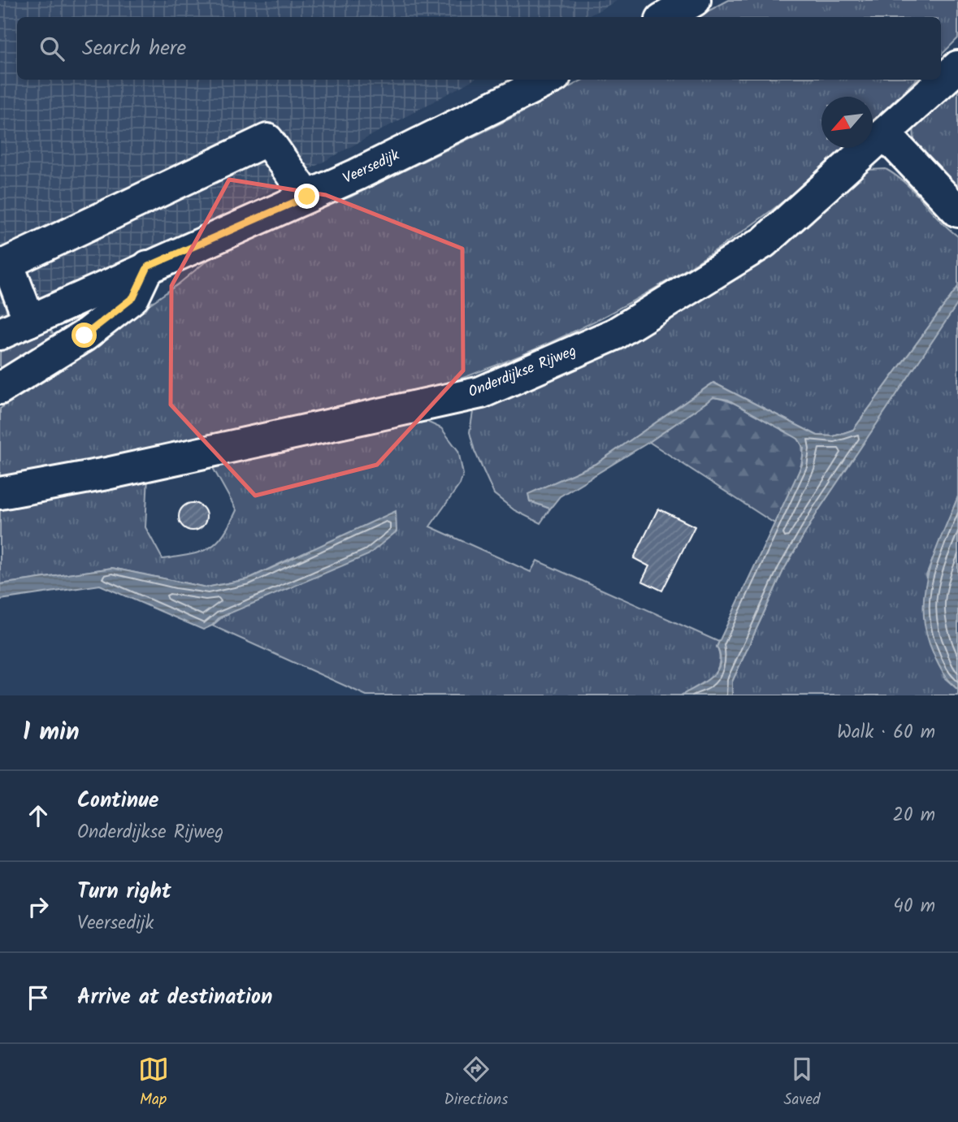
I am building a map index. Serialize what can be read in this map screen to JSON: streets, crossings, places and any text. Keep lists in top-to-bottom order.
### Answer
{
  "streets": {
    "street": ["Veersedijk", "Onderdijkse Rijweg"]
  },
  "north": "bottom left",
  "page": {
    "search": "Search here",
    "heading": ["1 min", "Walk · 60 m"],
    "list": [
      ["Continue", "Onderdijkse Rijweg", "20 m"],
      ["Turn right", "Veersedijk", "40 m"],
      "Arrive at destination"
    ],
    "nav": ["Map", "Directions", "Saved"]
  }
}
